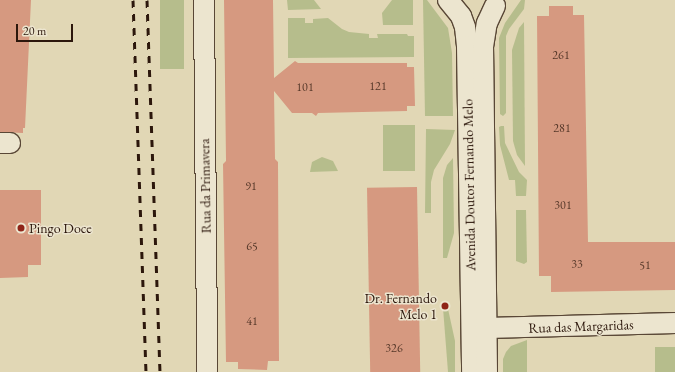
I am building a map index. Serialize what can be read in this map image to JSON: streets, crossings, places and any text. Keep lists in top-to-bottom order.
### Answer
{
  "streets": {
    "street": ["Avenida Doutor Fernando Melo", "Rua da Primavera", "Rua das Margaridas"]
  },
  "crossings": [
    ["Avenida Doutor Fernando Melo", "Rua das Margaridas"]
  ],
  "places": ["Pingo Doce", "Dr. Fernando Melo 1"],
  "house_numbers": [
    "261",
    "121",
    "101",
    "281",
    "91",
    "301",
    "65",
    "33",
    "51",
    "41",
    "326"
  ],
  "scale_bar": "20 m"
}
